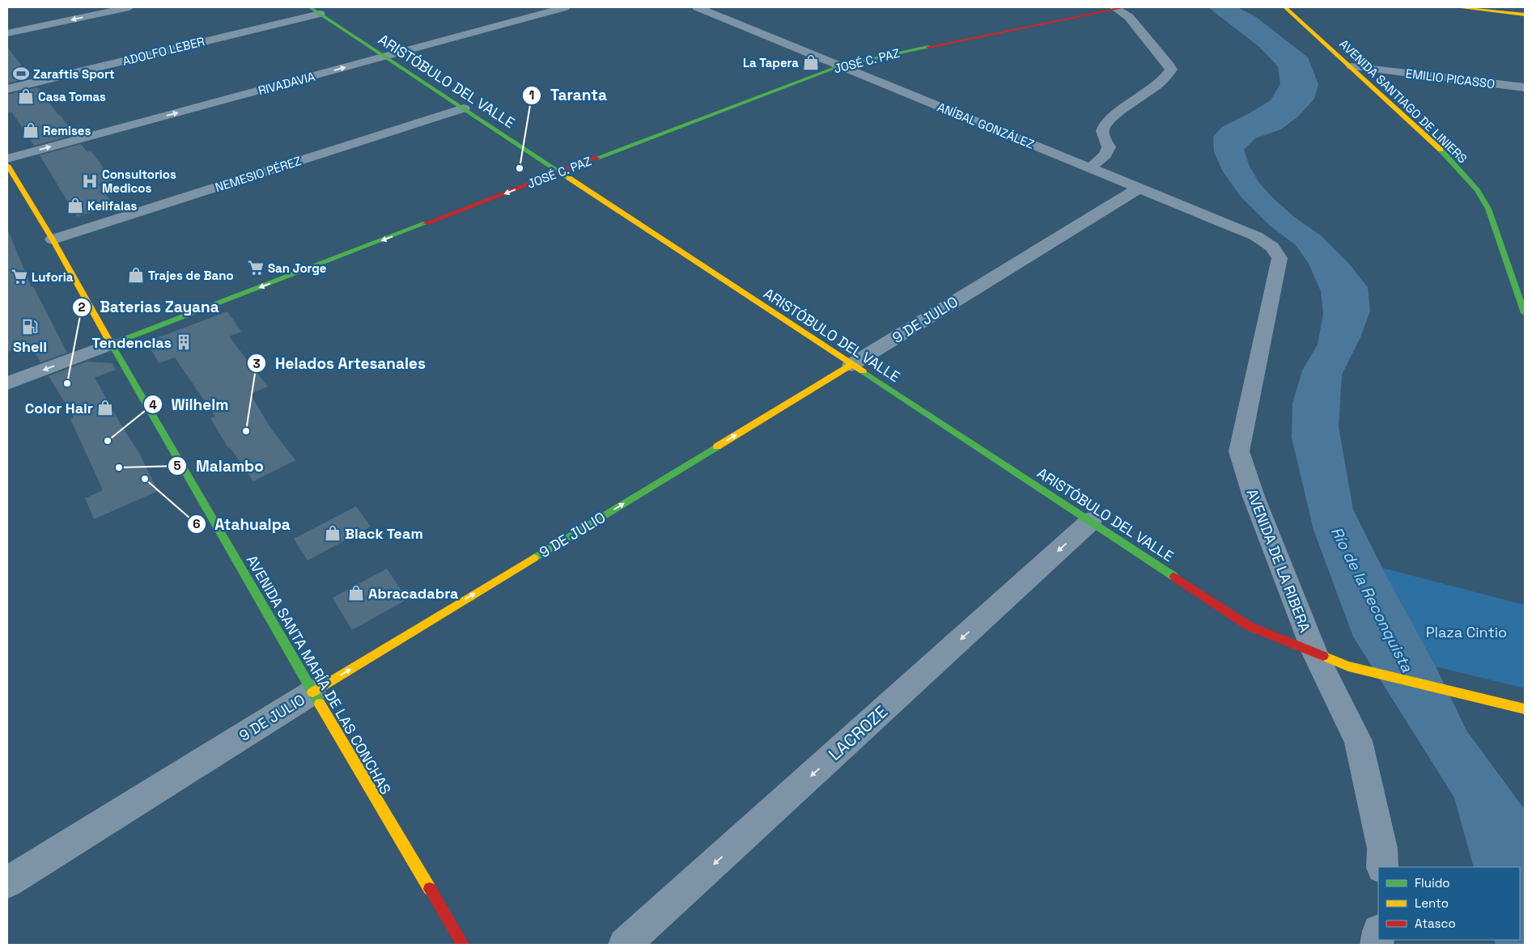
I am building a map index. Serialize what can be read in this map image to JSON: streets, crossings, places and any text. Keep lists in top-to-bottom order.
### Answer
{
  "streets": {
    "street": [
      "ADOLFO LEBER",
      "JOSÉ C. PAZ",
      "EMILIO PICASSO",
      "ARISTÓBULO DEL VALLE",
      "RIVADAVIA",
      "AVENIDA SANTIAGO DE LINIERS",
      "ANÍBAL GONZÁLEZ",
      "NEMESIO PÉREZ",
      "9 DE JULIO",
      "AVENIDA DE LA RIBERA",
      "AVENIDA SANTA MARÍA DE LAS CONCHAS",
      "LACROZE"
    ]
  },
  "crossings": [
    ["ADOLFO LEBER", "ARISTÓBULO DEL VALLE"],
    ["JOSÉ C. PAZ", "ARISTÓBULO DEL VALLE"],
    ["JOSÉ C. PAZ", "ANÍBAL GONZÁLEZ"],
    ["JOSÉ C. PAZ", "AVENIDA SANTA MARÍA DE LAS CONCHAS"],
    ["EMILIO PICASSO", "AVENIDA SANTIAGO DE LINIERS"],
    ["ARISTÓBULO DEL VALLE", "RIVADAVIA"],
    ["ARISTÓBULO DEL VALLE", "NEMESIO PÉREZ"],
    ["ARISTÓBULO DEL VALLE", "9 DE JULIO"],
    ["ARISTÓBULO DEL VALLE", "AVENIDA DE LA RIBERA"],
    ["ARISTÓBULO DEL VALLE", "LACROZE"],
    ["ANÍBAL GONZÁLEZ", "9 DE JULIO"],
    ["ANÍBAL GONZÁLEZ", "AVENIDA DE LA RIBERA"],
    ["NEMESIO PÉREZ", "AVENIDA SANTA MARÍA DE LAS CONCHAS"],
    ["9 DE JULIO", "AVENIDA SANTA MARÍA DE LAS CONCHAS"]
  ],
  "one_way": ["JOSÉ C. PAZ", "9 DE JULIO", "LACROZE"],
  "water": ["Río de la Reconquista"],
  "parks": ["Plaza Cintio"],
  "places": {
    "shop": [
      "La Tapera",
      "Casa Tomas",
      "Remises",
      "Kelifalas",
      "Trajes de Bano",
      "Color Hair",
      "Black Team",
      "Abracadabra"
    ],
    "sports": ["Zaraftis Sport"],
    "other": [
      "Taranta",
      "Baterias Zayana",
      "Helados Artesanales",
      "Wilhelm",
      "Malambo",
      "Atahualpa"
    ],
    "hospital": ["Consultorios Medicos"],
    "supermarket": ["San Jorge", "Luforia"],
    "fuel station": ["Shell"],
    "building": ["Tendencias"]
  },
  "legend": ["Fluido", "Lento", "Atasco"]
}
